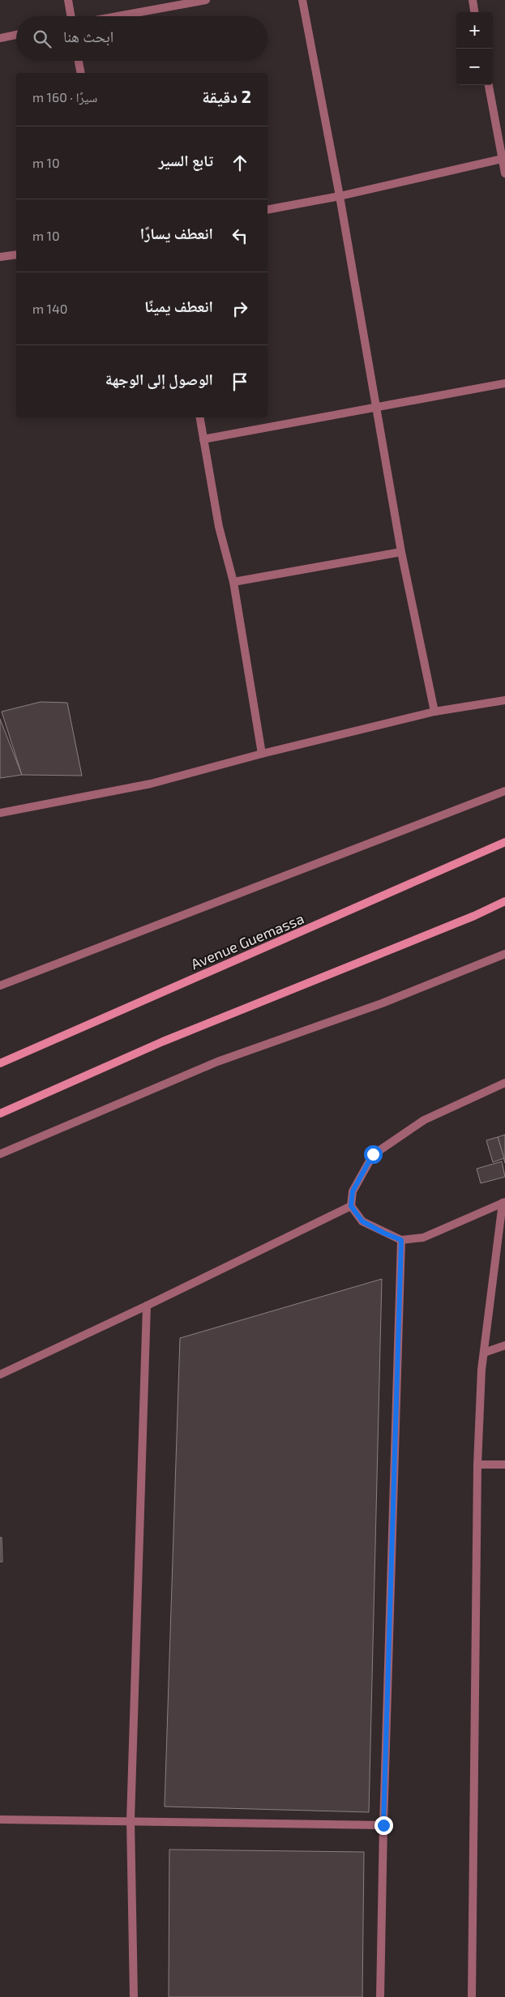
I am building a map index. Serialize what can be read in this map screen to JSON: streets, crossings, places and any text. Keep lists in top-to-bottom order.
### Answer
{
  "streets": {
    "main road": ["Avenue Guemassa"]
  },
  "page": {
    "map_buttons": ["+", "−"],
    "search": "ابحث هنا",
    "heading": ["2 دقيقة", "سيرًا · 160 m"],
    "list": [
      ["تابع السير", "10 m"],
      ["انعطف يسارًا", "10 m"],
      ["انعطف يمينًا", "140 m"],
      "الوصول إلى الوجهة"
    ]
  }
}
